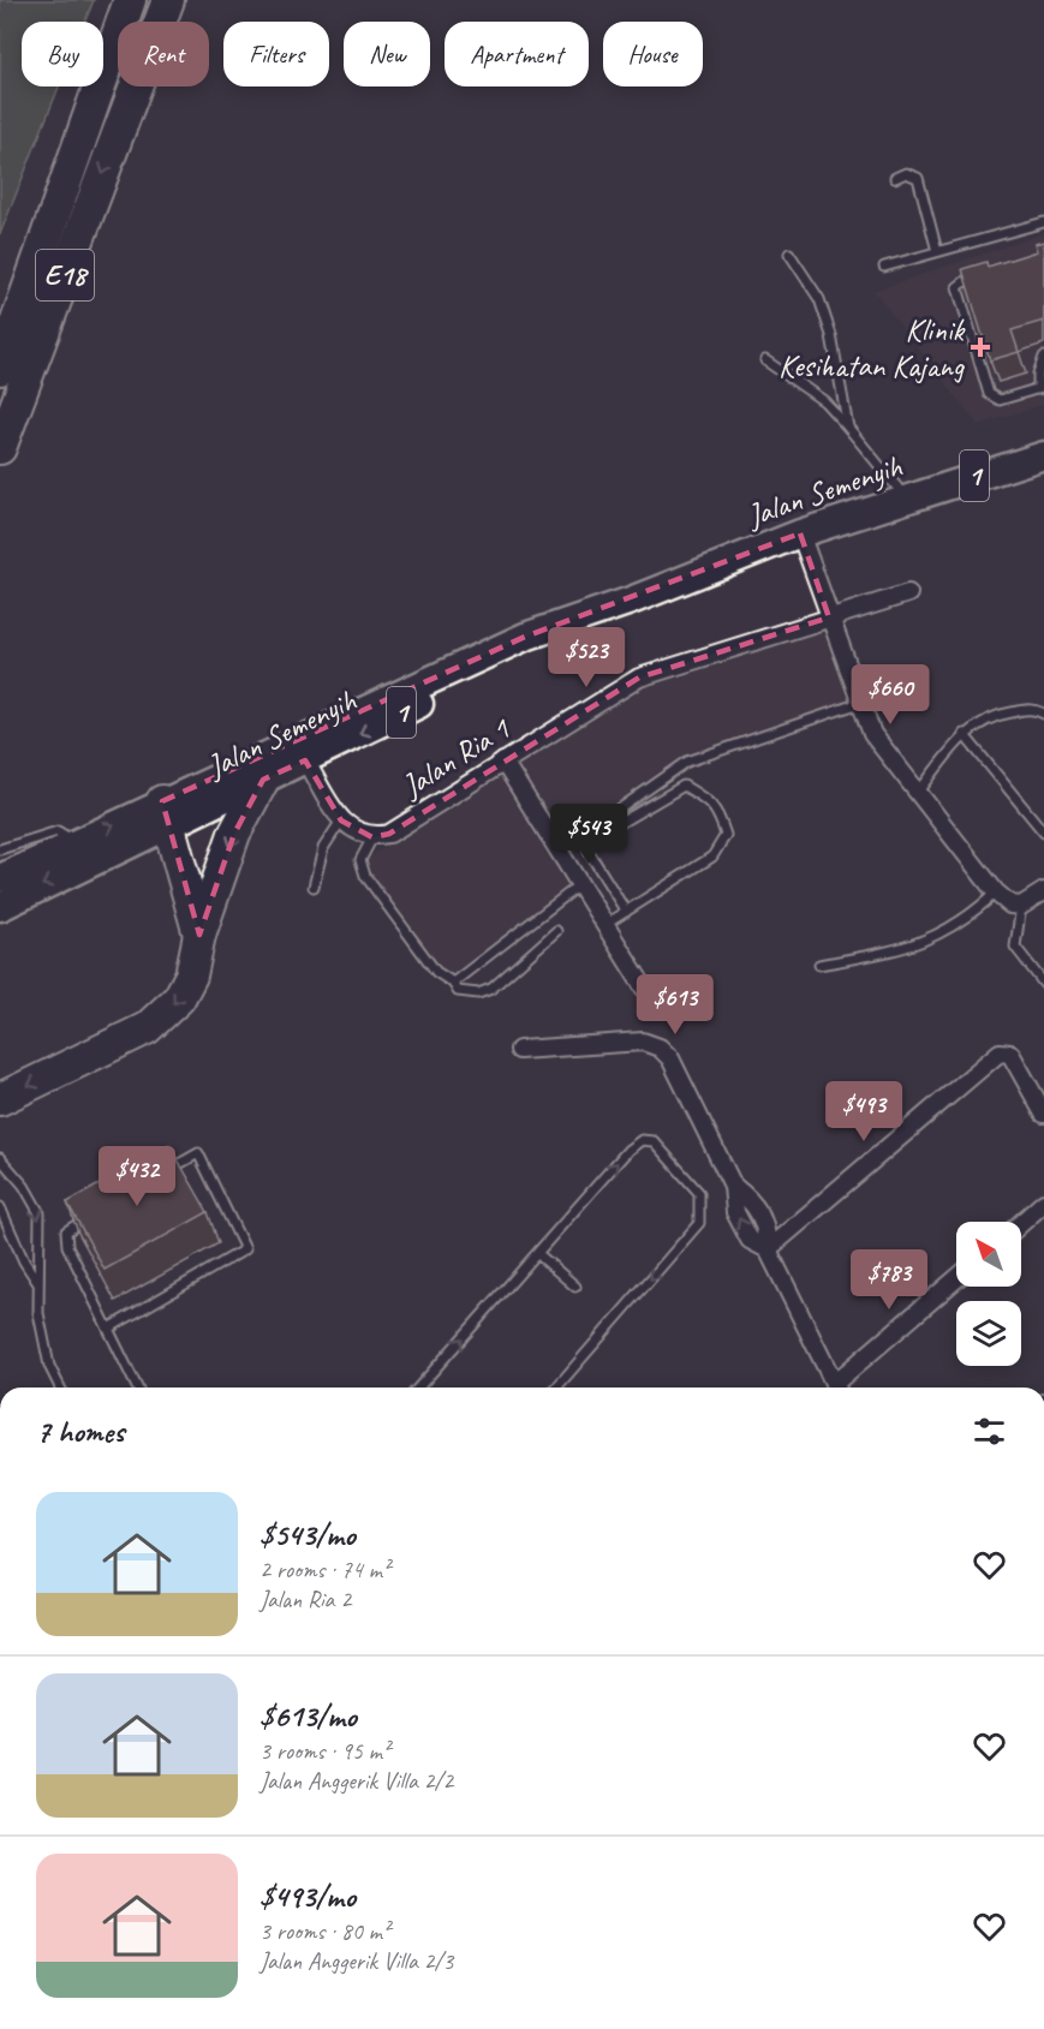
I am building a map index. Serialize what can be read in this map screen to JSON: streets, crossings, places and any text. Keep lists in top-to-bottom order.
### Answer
{
  "streets": {
    "highway": ["E18"],
    "main road": ["1", "Jalan Semenyih"],
    "street": ["Jalan Ria 1"]
  },
  "places": {
    "health": ["Klinik Kesihatan Kajang"]
  },
  "north": "top left",
  "page": {
    "chip": [
      "Buy",
      "Rent",
      "Filters",
      "New",
      "Apartment",
      "House"
    ],
    "price": [
      "$523",
      "$660",
      "$543",
      "$613",
      "$493",
      "$432",
      "$783"
    ],
    "heading": "7 homes",
    "list": [
      {
        "name": "$543/mo",
        "note": "2 rooms · 74 m² · Jalan Ria 2"
      },
      {
        "name": "$613/mo",
        "note": "3 rooms · 95 m² · Jalan Anggerik Villa 2/2"
      },
      {
        "name": "$493/mo",
        "note": "3 rooms · 80 m² · Jalan Anggerik Villa 2/3"
      }
    ]
  }
}
